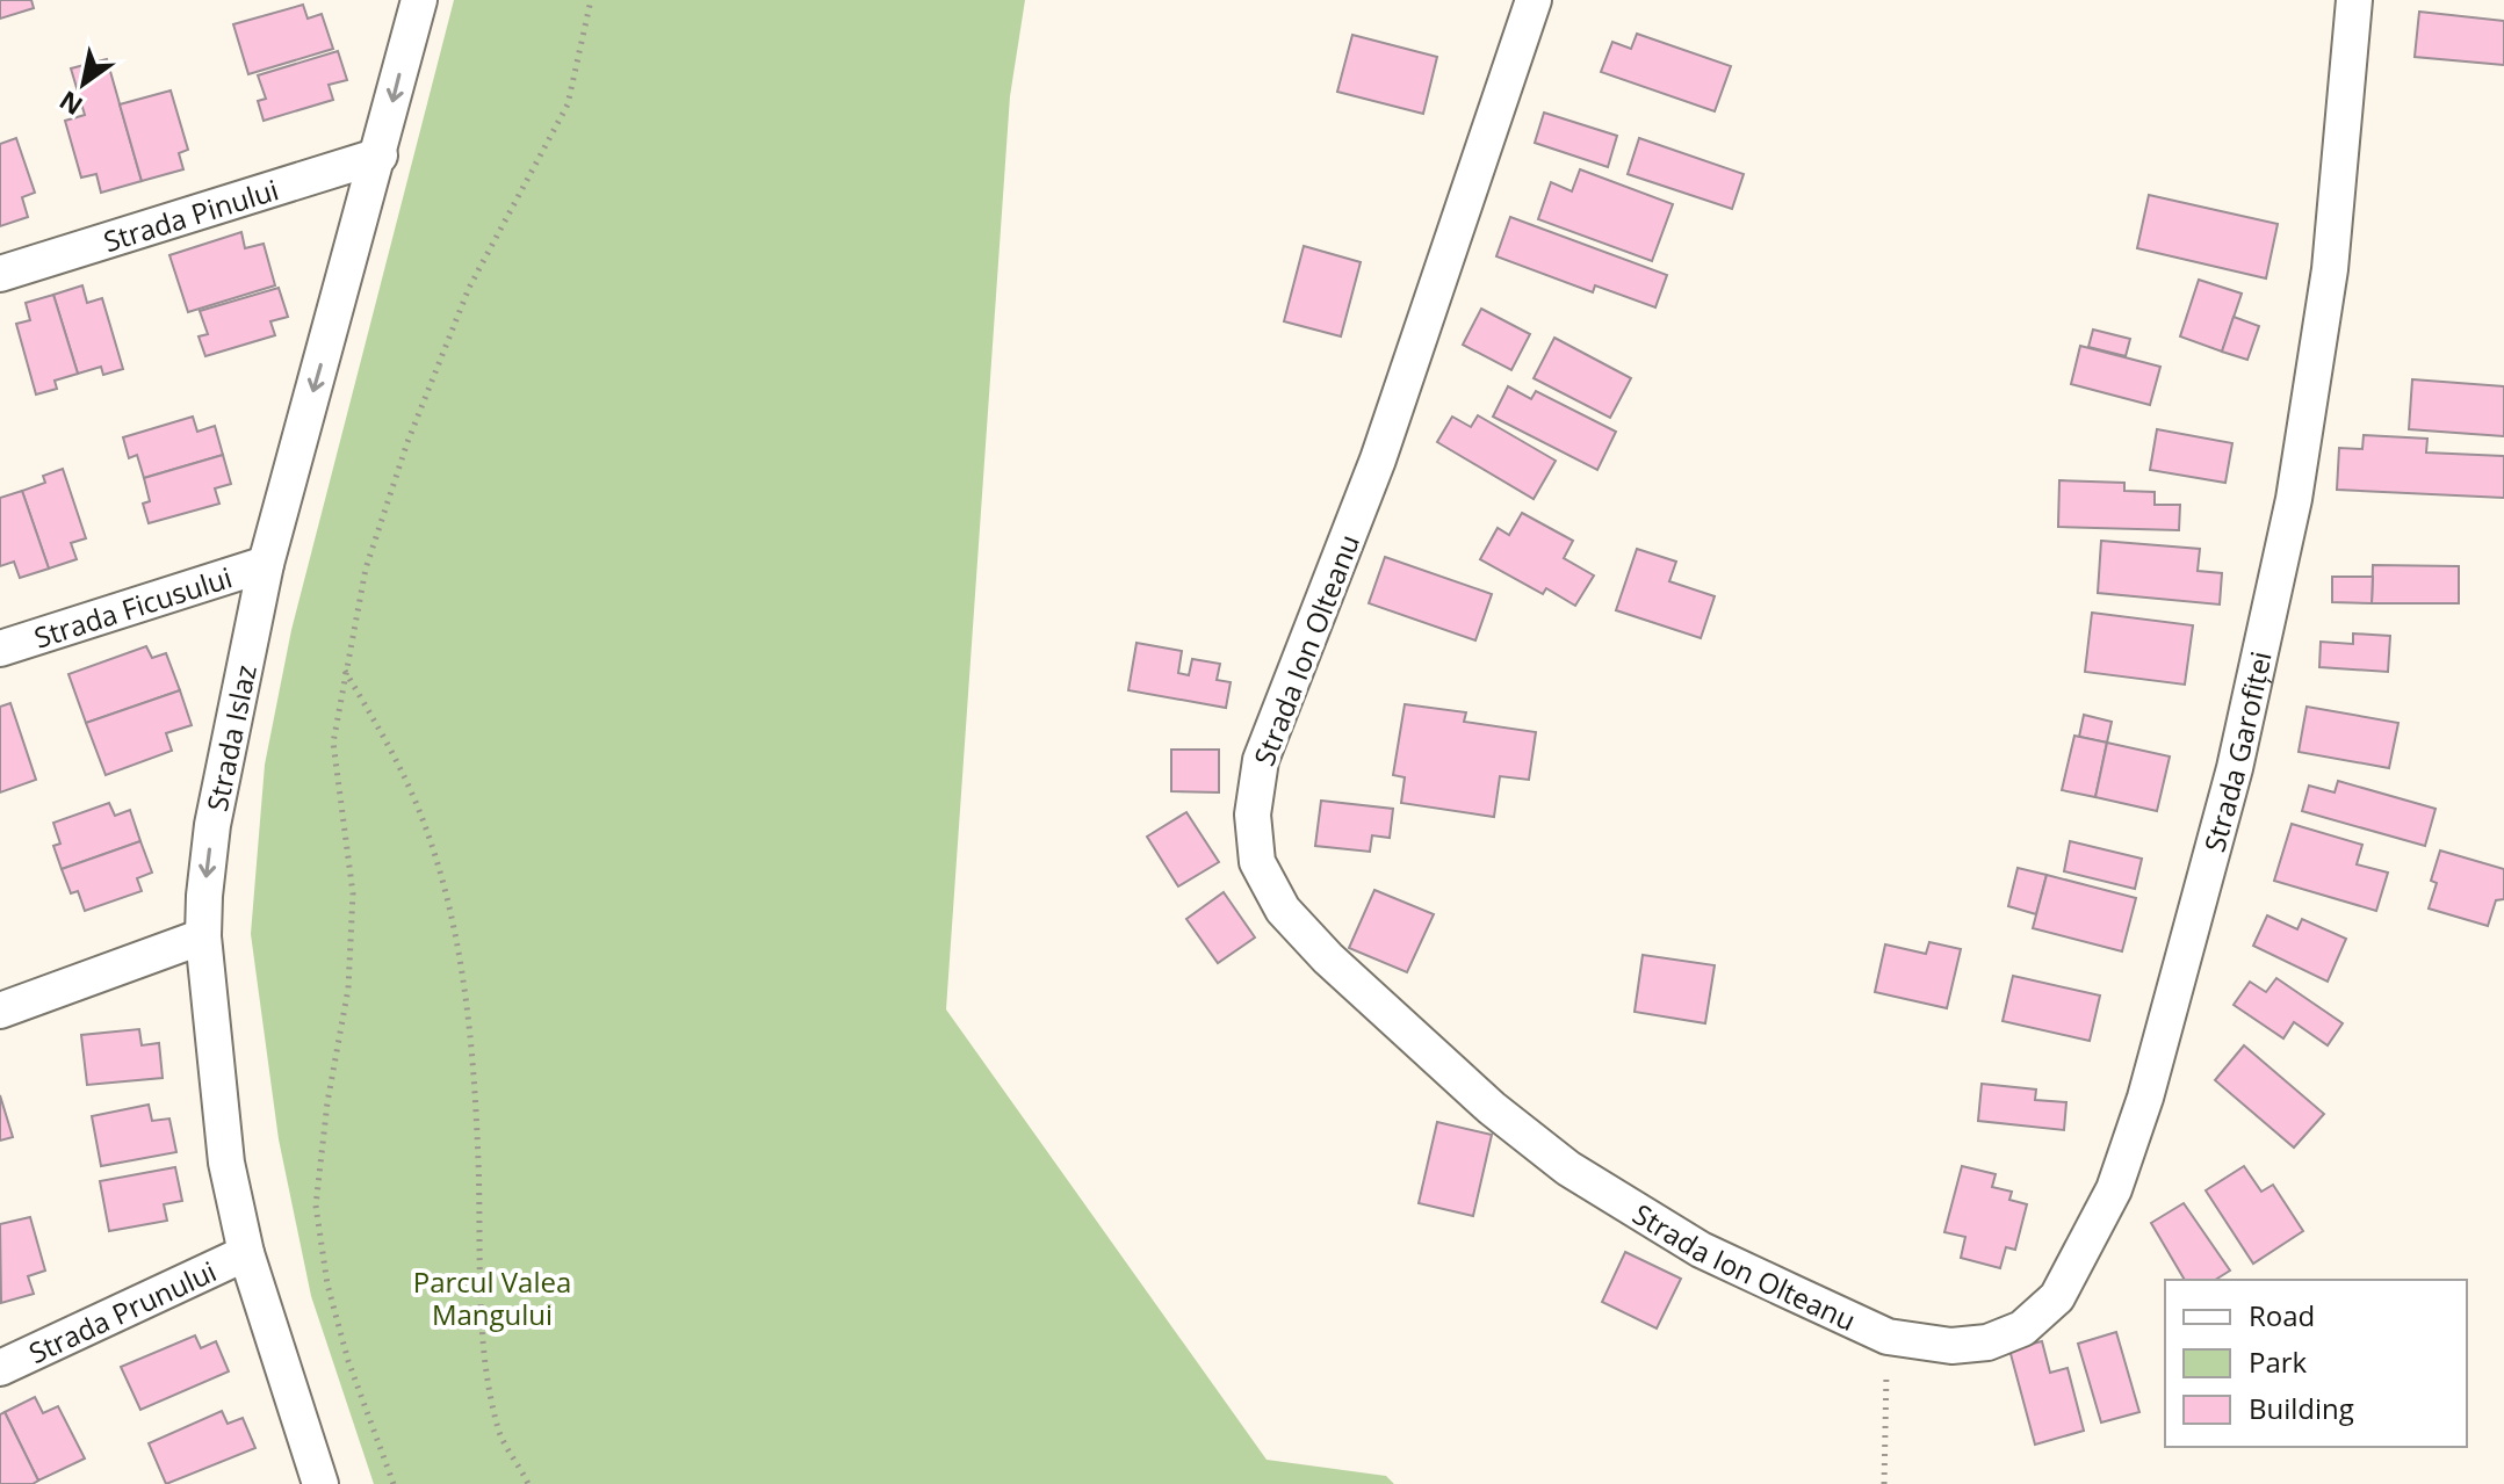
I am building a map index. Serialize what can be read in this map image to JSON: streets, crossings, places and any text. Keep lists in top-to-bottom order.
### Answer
{
  "streets": {
    "street": [
      "Strada Pinului",
      "Strada Ficusului",
      "Strada Ion Olteanu",
      "Strada Islaz",
      "Strada Garofiței",
      "Strada Prunului"
    ]
  },
  "crossings": [
    ["Strada Pinului", "Strada Islaz"],
    ["Strada Ficusului", "Strada Islaz"],
    ["Strada Ion Olteanu", "Strada Garofiței"],
    ["Strada Islaz", "Strada Prunului"]
  ],
  "one_way": ["Strada Islaz"],
  "parks": ["Parcul Valea Mangului"],
  "legend": ["Road", "Park", "Building"],
  "north": "bottom left"
}
